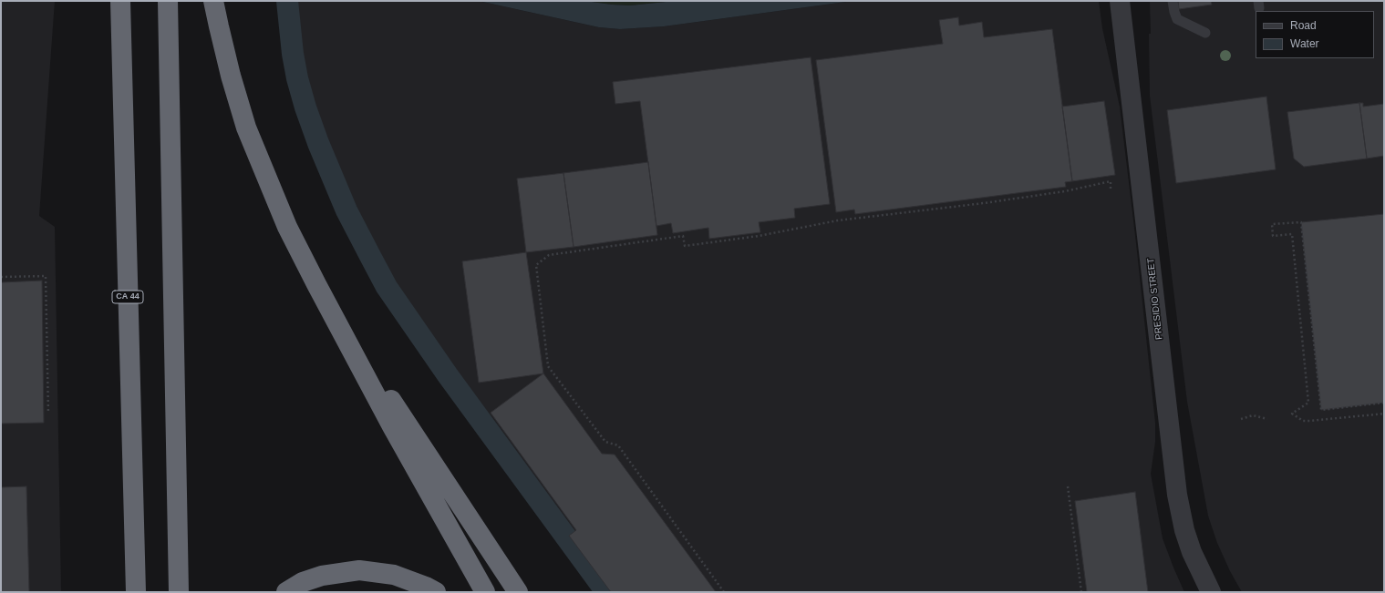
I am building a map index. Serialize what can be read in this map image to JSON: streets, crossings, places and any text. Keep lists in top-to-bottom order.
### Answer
{
  "streets": {
    "highway": ["CA 44"],
    "street": ["PRESIDIO STREET"]
  },
  "legend": ["Road", "Water"]
}
